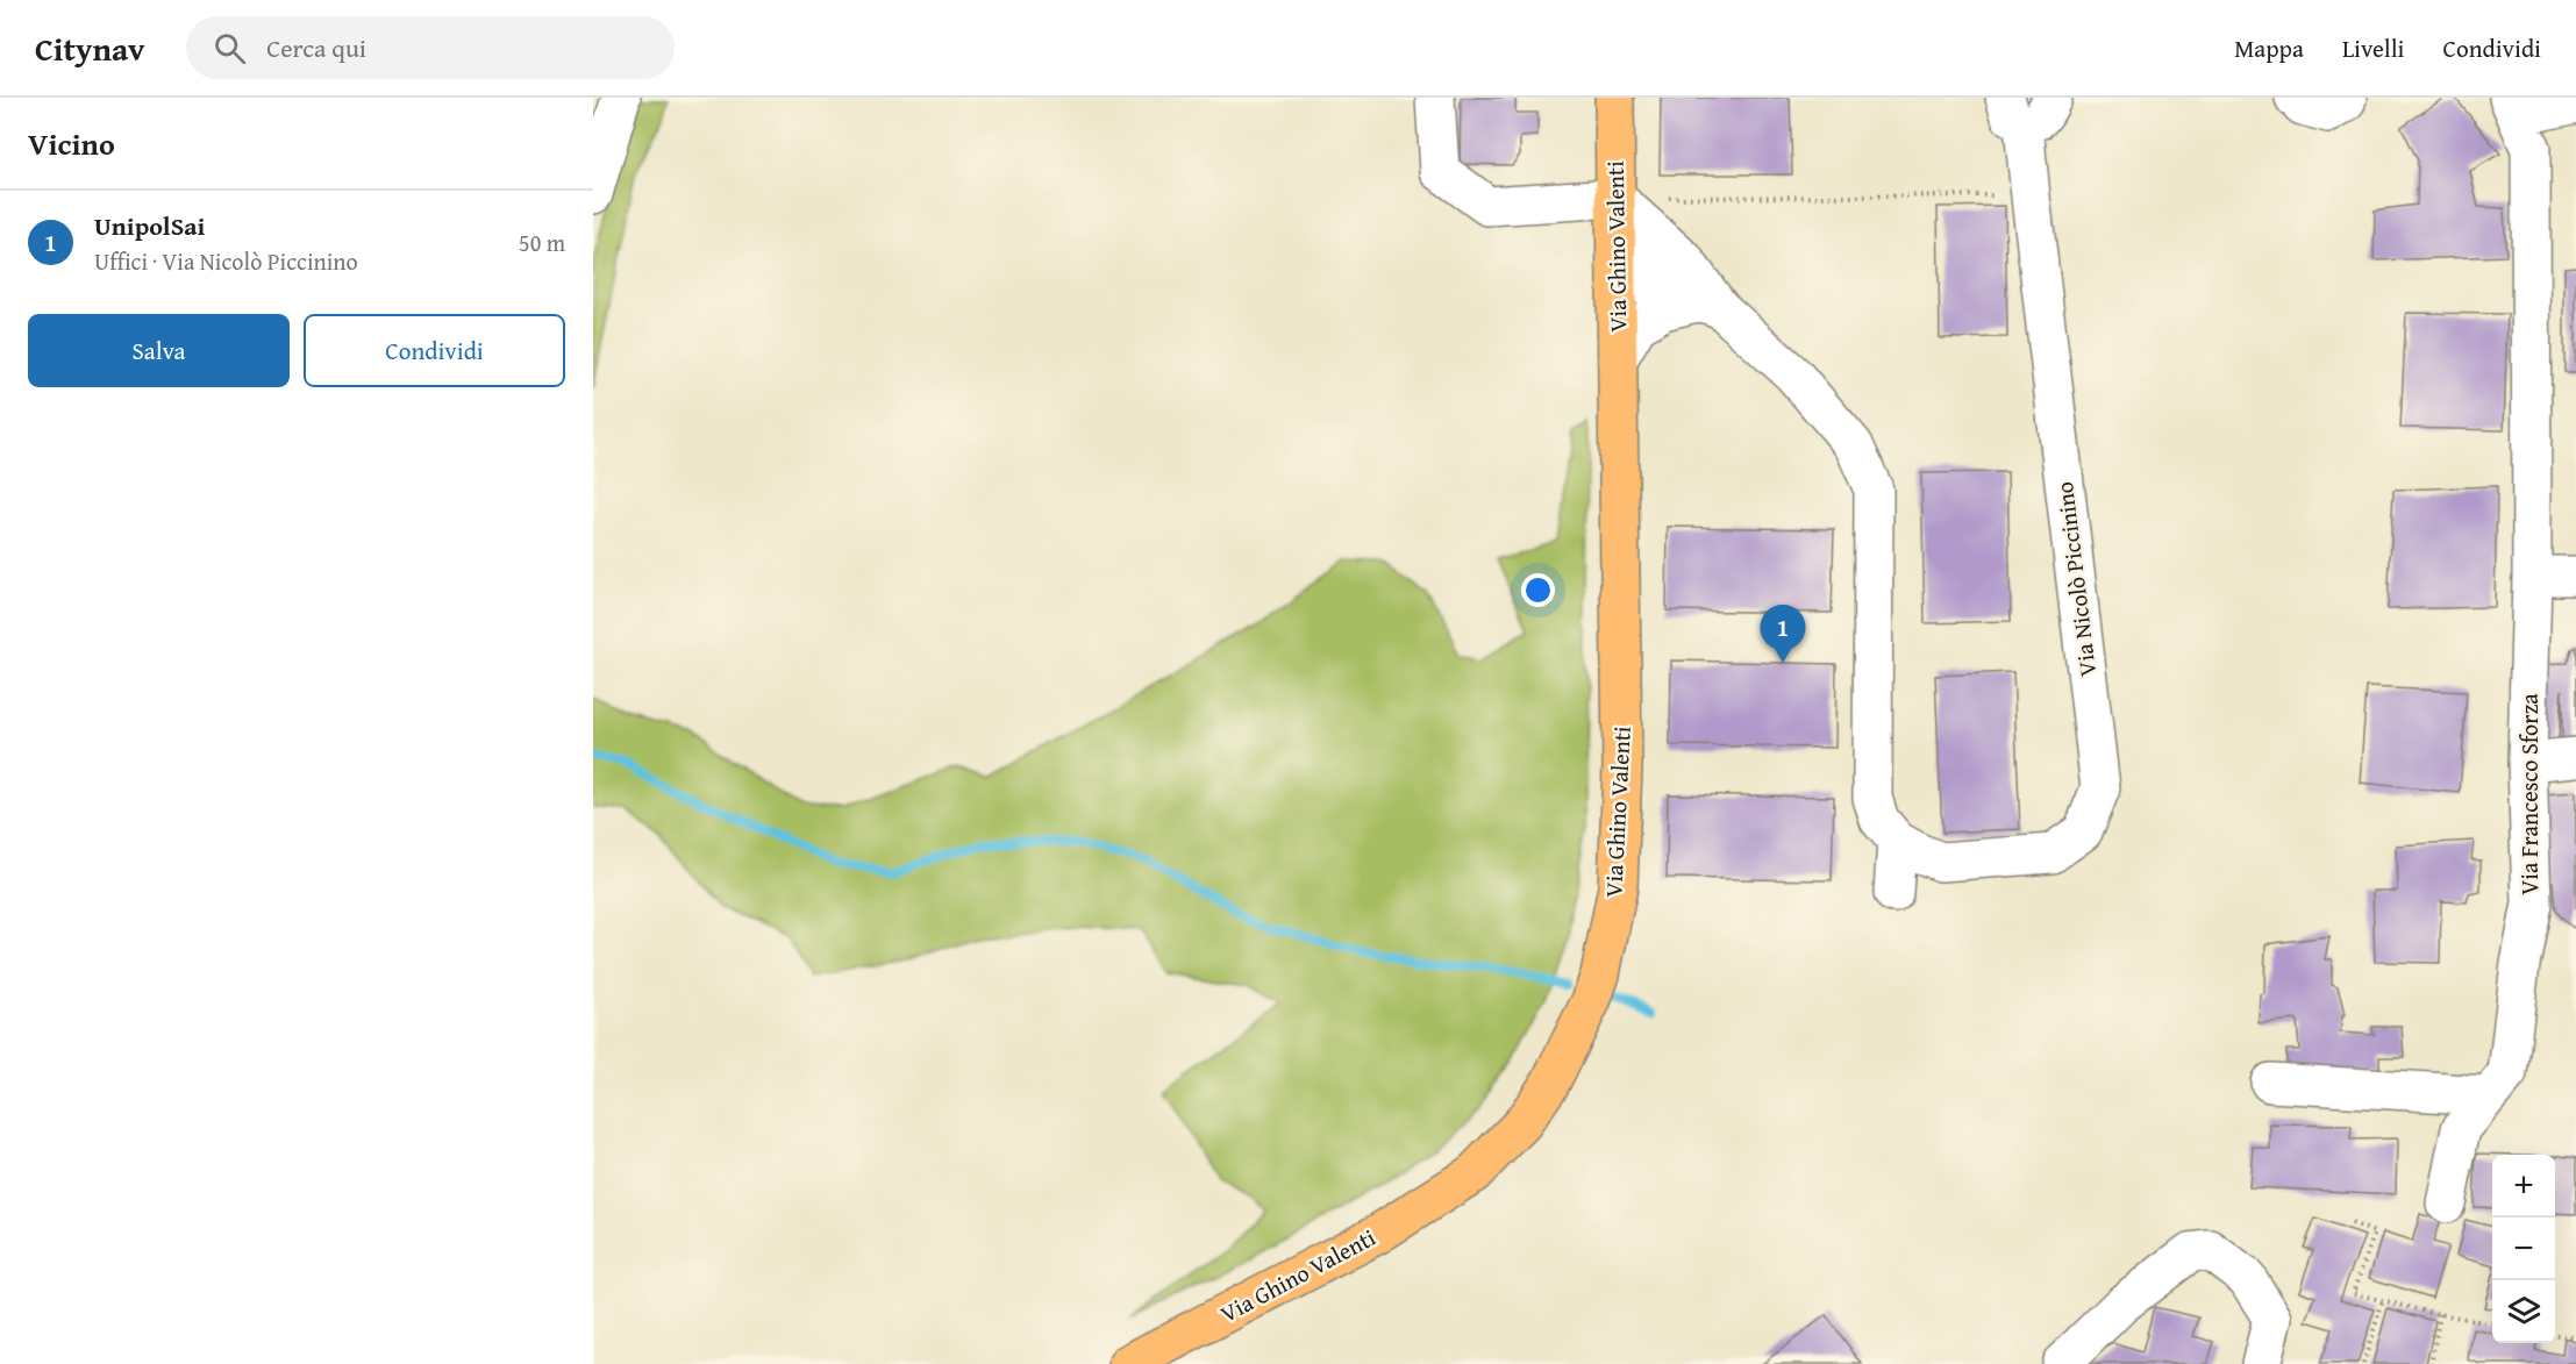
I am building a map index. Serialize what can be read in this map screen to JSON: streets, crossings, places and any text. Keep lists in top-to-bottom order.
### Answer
{
  "streets": {
    "main road": ["Via Ghino Valenti"],
    "street": ["Via Nicolò Piccinino", "Via Francesco Sforza"]
  },
  "page": {
    "header": "Citynav",
    "search": "Cerca qui",
    "nav": ["Mappa", "Livelli", "Condividi"],
    "heading": "Vicino",
    "list": [
      {
        "mark": "1",
        "name": "UnipolSai",
        "note": "Uffici · Via Nicolò Piccinino",
        "value": "50 m"
      }
    ],
    "buttons": ["Salva", "Condividi"],
    "pins": "1",
    "map_buttons": ["+", "−"]
  }
}
